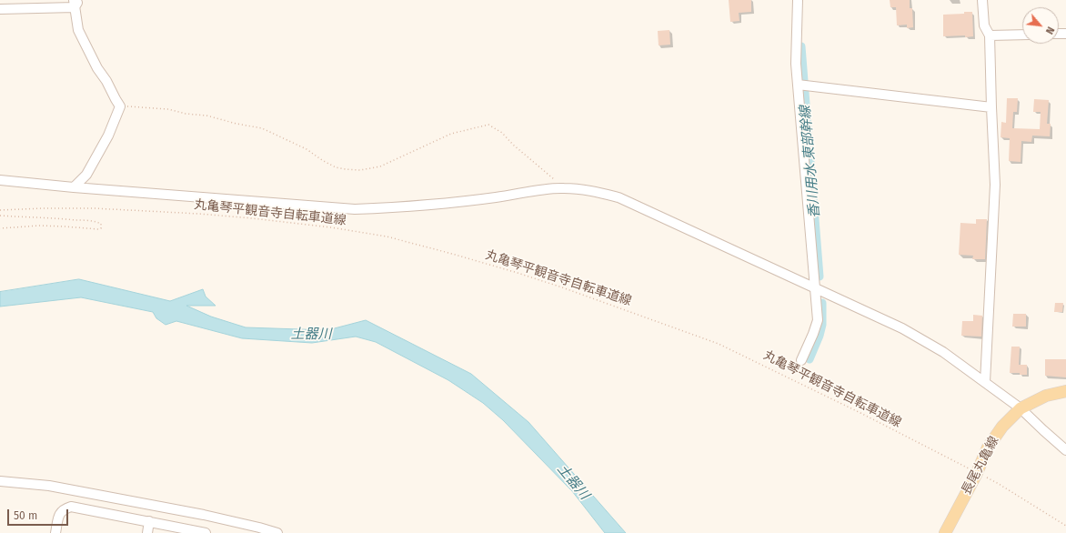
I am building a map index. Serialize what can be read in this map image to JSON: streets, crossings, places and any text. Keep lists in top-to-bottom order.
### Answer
{
  "streets": {
    "main road": ["長尾丸亀線"],
    "path": ["丸亀琴平観音寺自転車道線"]
  },
  "crossings": [
    ["丸亀琴平観音寺自転車道線", "長尾丸亀線"]
  ],
  "water": ["香川用水 東部幹線", "土器川"],
  "scale_bar": "50 m",
  "north": "bottom right"
}
